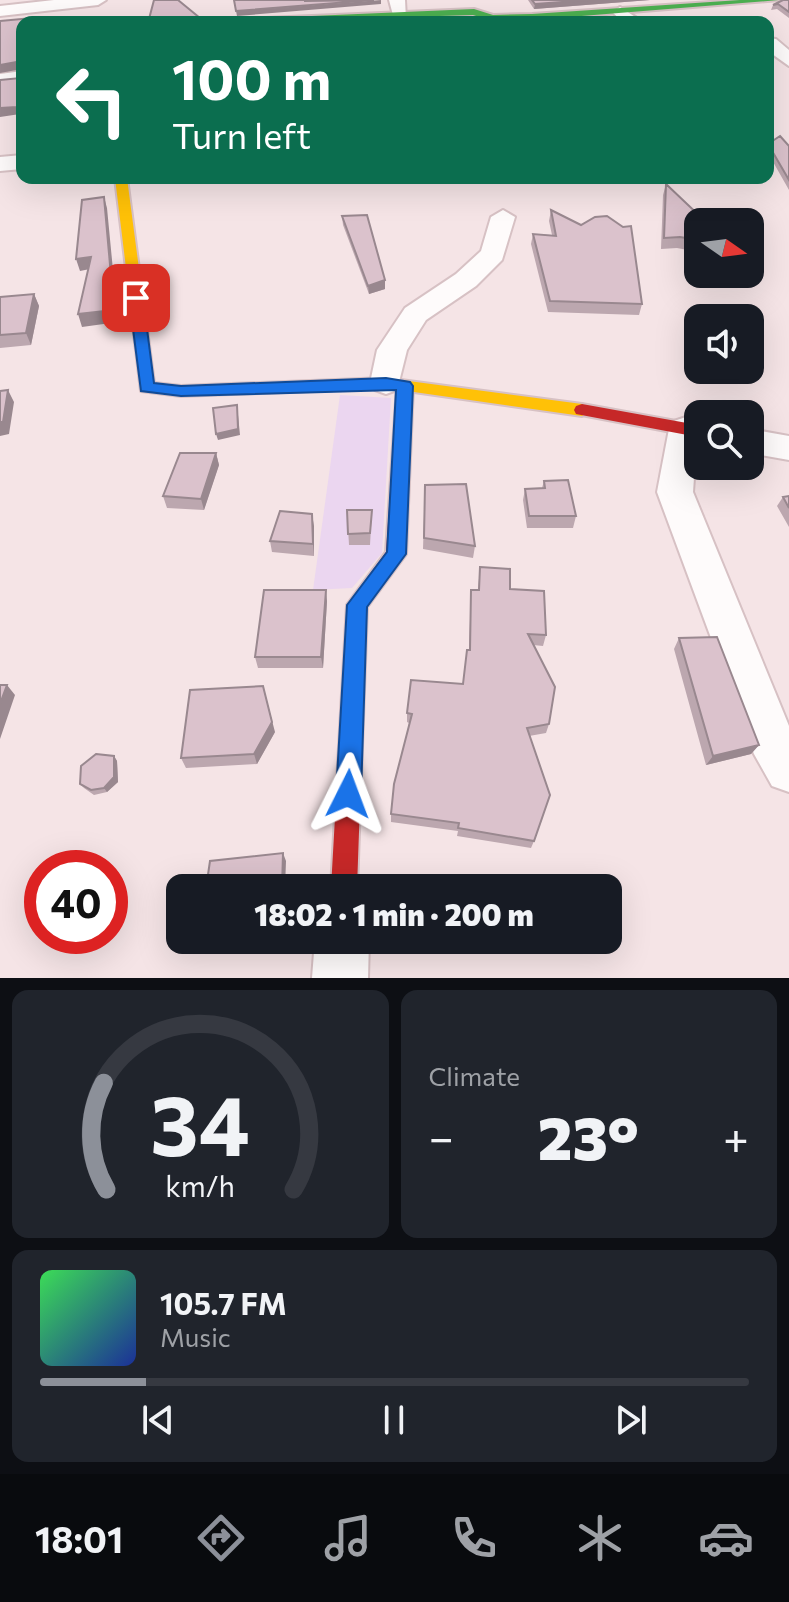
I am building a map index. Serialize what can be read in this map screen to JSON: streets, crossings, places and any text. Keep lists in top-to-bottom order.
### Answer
{
  "north": "right",
  "page": {
    "turn": ["100 m", "Turn left"],
    "limit": "40",
    "trip": "18:02 · 1 min · 200 m",
    "tile": "Climate",
    "heat": ["−", "23°", "+"],
    "song": ["105.7 FM", "Music"],
    "tabs": "18:01",
    "gauge": ["34", "km/h"]
  }
}
